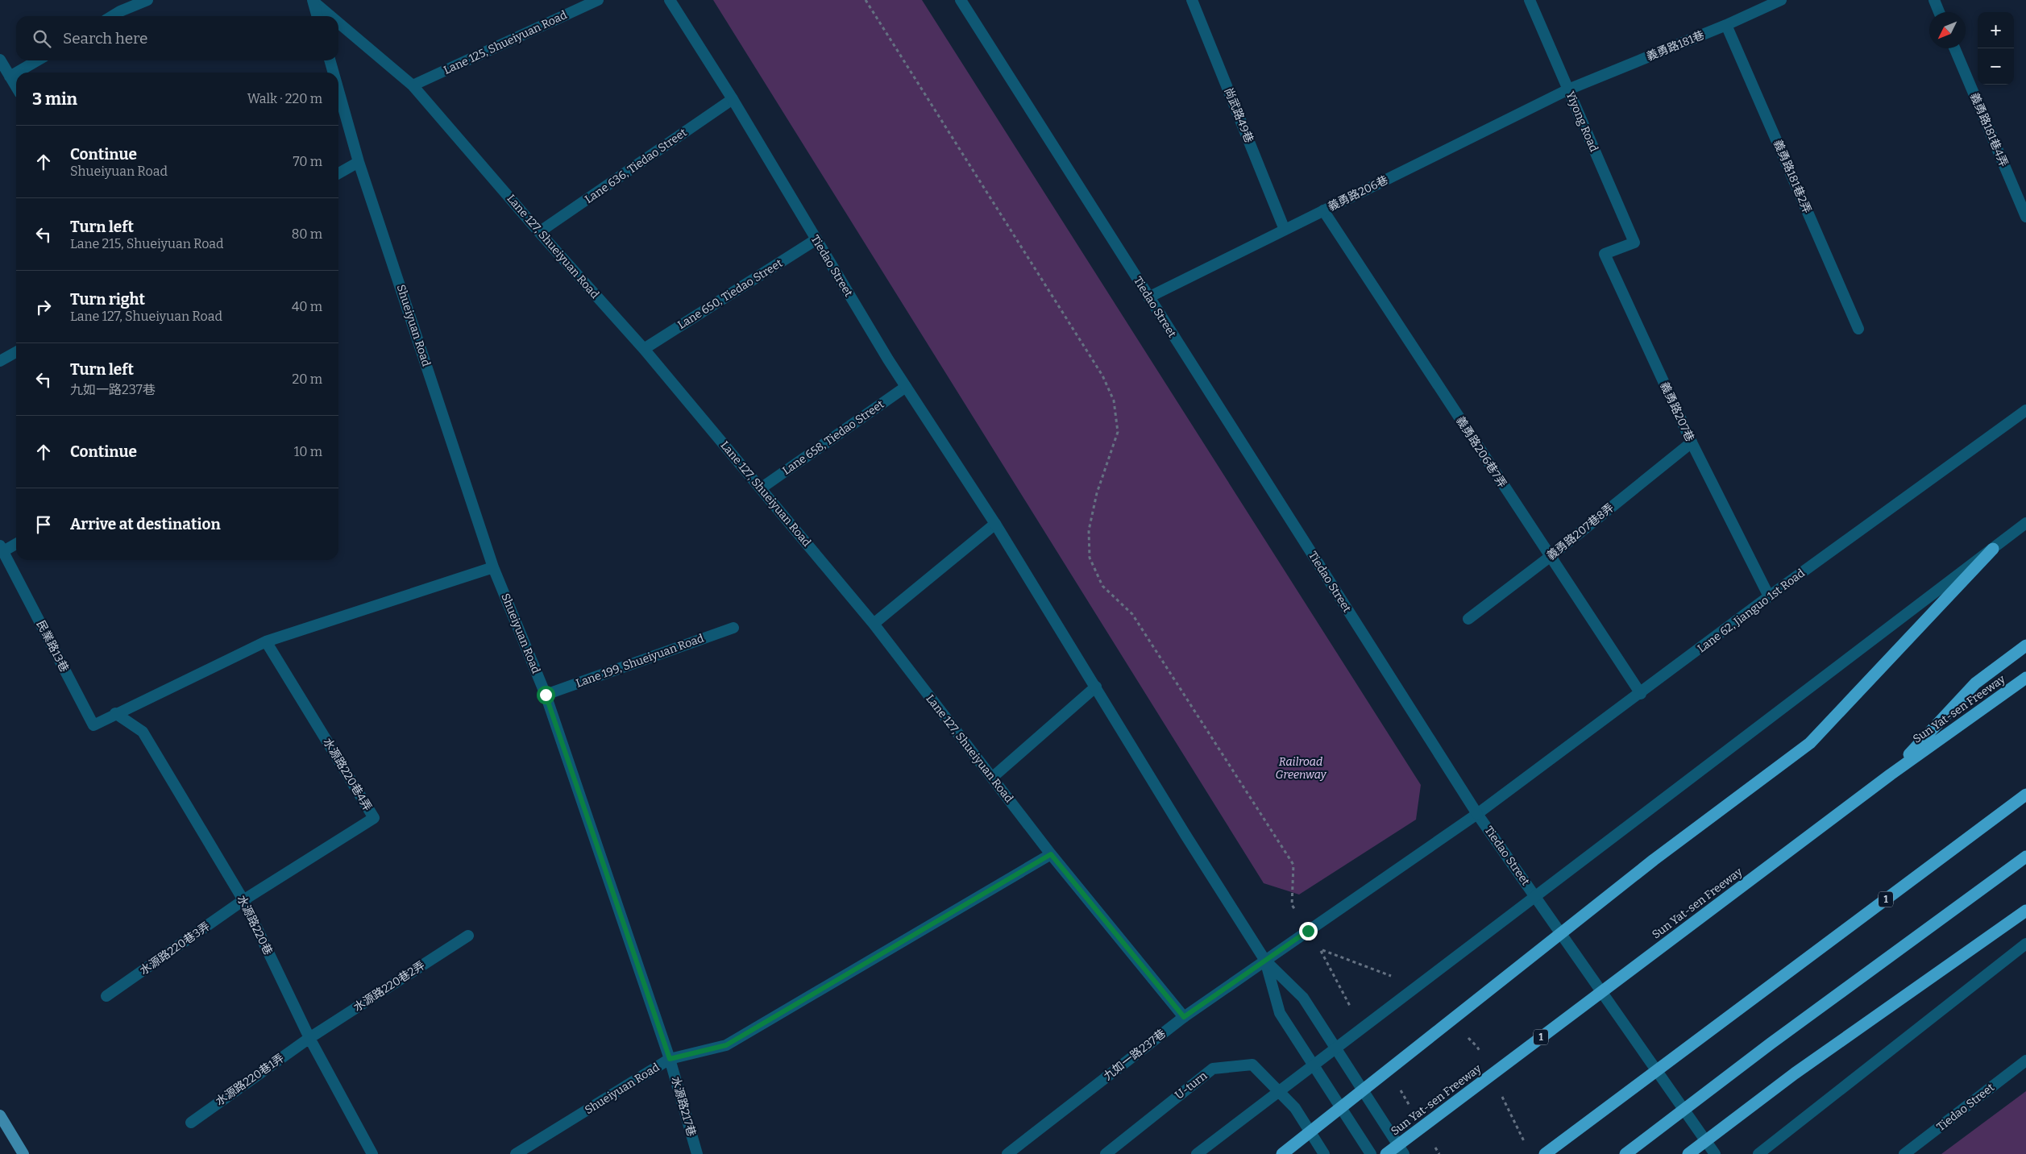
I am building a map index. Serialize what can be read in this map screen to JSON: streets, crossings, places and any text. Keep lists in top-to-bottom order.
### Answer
{
  "streets": {
    "highway": ["Sun Yat-sen Freeway", "1"],
    "street": [
      "Lane 125, Shueiyuan Road",
      "義勇路181巷",
      "尚武路49巷",
      "Yiyong Road",
      "義勇路181巷4弄",
      "Lane 636, Tiedao Street",
      "義勇路181巷2弄",
      "義勇路206巷",
      "Lane 127, Shueiyuan Road",
      "Tiedao Street",
      "Lane 650, Tiedao Street",
      "Shueiyuan Road",
      "義勇路207巷",
      "Lane 658, Tiedao Street",
      "義勇路206巷7弄",
      "義勇路207巷8弄",
      "Lane 62, Jianguo 1st Road",
      "民業路13巷",
      "Lane 199, Shueiyuan Road",
      "水源路220巷4弄",
      "水源路220巷",
      "水源路220巷3弄",
      "水源路220巷2弄",
      "九如一路237巷",
      "水源路220巷1弄",
      "U-turn",
      "水源路217巷"
    ]
  },
  "crossings": [
    ["Lane 125, Shueiyuan Road", "Lane 127, Shueiyuan Road"],
    ["義勇路181巷", "Yiyong Road"],
    ["義勇路181巷", "義勇路181巷2弄"],
    ["義勇路181巷", "義勇路206巷"],
    ["尚武路49巷", "義勇路206巷"],
    ["Yiyong Road", "義勇路206巷"],
    ["Yiyong Road", "義勇路207巷"],
    ["Lane 636, Tiedao Street", "Lane 127, Shueiyuan Road"],
    ["Lane 636, Tiedao Street", "Tiedao Street"],
    ["義勇路206巷", "Tiedao Street"],
    ["義勇路206巷", "義勇路206巷7弄"],
    ["Lane 127, Shueiyuan Road", "Lane 650, Tiedao Street"],
    ["Lane 127, Shueiyuan Road", "Lane 658, Tiedao Street"],
    ["Lane 127, Shueiyuan Road", "九如一路237巷"],
    ["Tiedao Street", "Lane 650, Tiedao Street"],
    ["Tiedao Street", "Lane 658, Tiedao Street"],
    ["Tiedao Street", "Lane 62, Jianguo 1st Road"],
    ["Tiedao Street", "九如一路237巷"],
    ["Shueiyuan Road", "Lane 199, Shueiyuan Road"],
    ["Shueiyuan Road", "水源路217巷"],
    ["義勇路207巷", "義勇路207巷8弄"],
    ["義勇路207巷", "Lane 62, Jianguo 1st Road"],
    ["義勇路206巷7弄", "義勇路207巷8弄"],
    ["義勇路206巷7弄", "Lane 62, Jianguo 1st Road"],
    ["Lane 62, Jianguo 1st Road", "九如一路237巷"],
    ["民業路13巷", "水源路220巷"],
    ["水源路220巷4弄", "水源路220巷"],
    ["水源路220巷4弄", "水源路220巷3弄"],
    ["水源路220巷", "水源路220巷3弄"],
    ["水源路220巷", "水源路220巷2弄"],
    ["水源路220巷", "水源路220巷1弄"],
    ["水源路220巷2弄", "水源路220巷1弄"]
  ],
  "parks": ["Railroad Greenway"],
  "north": "bottom left",
  "page": {
    "map_buttons": ["+", "−"],
    "search": "Search here",
    "heading": ["3 min", "Walk · 220 m"],
    "list": [
      ["Continue", "Shueiyuan Road", "70 m"],
      ["Turn left", "Lane 215, Shueiyuan Road", "80 m"],
      ["Turn right", "Lane 127, Shueiyuan Road", "40 m"],
      ["Turn left", "九如一路237巷", "20 m"],
      ["Continue", "10 m"],
      "Arrive at destination"
    ]
  }
}
